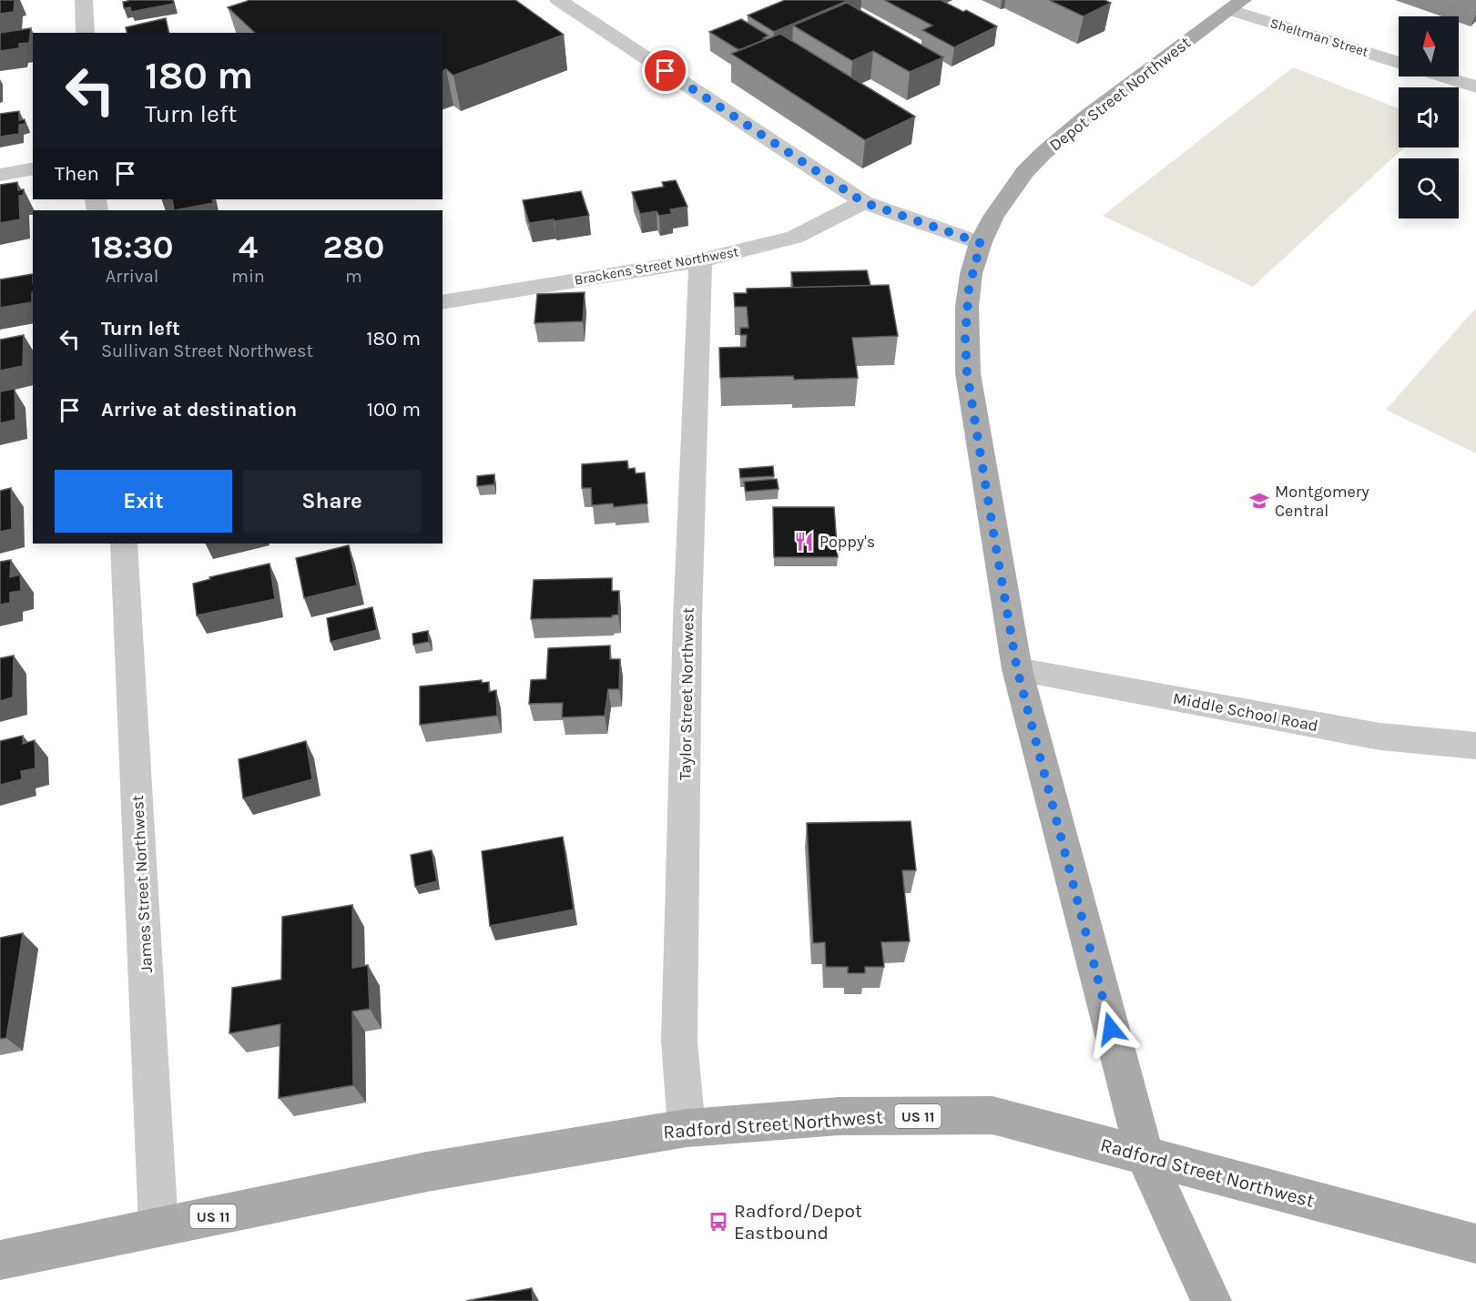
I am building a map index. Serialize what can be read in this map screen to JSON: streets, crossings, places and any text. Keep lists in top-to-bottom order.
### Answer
{
  "streets": {
    "main road": ["Depot Street Northwest", "US 11", "Radford Street Northwest"],
    "street": [
      "Sheltman Street",
      "Brackens Street Northwest",
      "Taylor Street Northwest",
      "Middle School Road",
      "James Street Northwest"
    ]
  },
  "crossings": [
    ["Sheltman Street", "Depot Street Northwest"],
    ["Depot Street Northwest", "Middle School Road"],
    ["Depot Street Northwest", "Radford Street Northwest"],
    ["Brackens Street Northwest", "Taylor Street Northwest"],
    ["Taylor Street Northwest", "Radford Street Northwest"],
    ["James Street Northwest", "Radford Street Northwest"]
  ],
  "places": {
    "school or university": ["Montgomery Central"],
    "restaurant": ["Poppy's"],
    "bus stop": ["Radford/Depot Eastbound"]
  },
  "north": "top",
  "page": {
    "turn": ["180 m", "Turn left"],
    "then": "Then",
    "eta": [
      "18:30",
      "Arrival",
      "4",
      "min",
      "280",
      "m"
    ],
    "list": [
      {
        "name": "Turn left",
        "note": "Sullivan Street Northwest",
        "value": "180 m"
      },
      {
        "name": "Arrive at destination",
        "value": "100 m"
      }
    ],
    "buttons": ["Exit", "Share"]
  }
}
